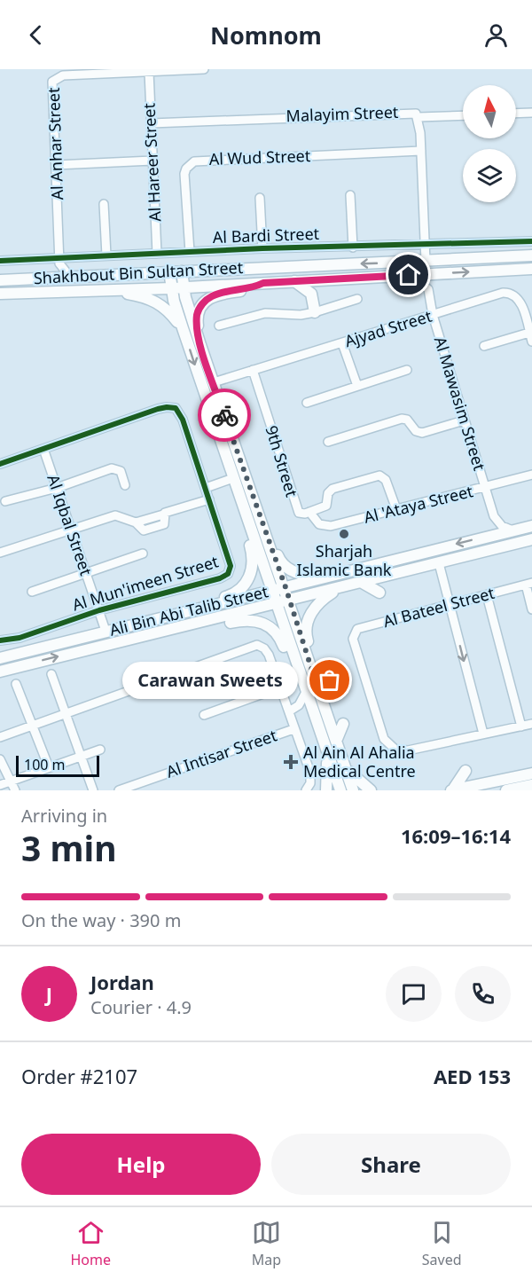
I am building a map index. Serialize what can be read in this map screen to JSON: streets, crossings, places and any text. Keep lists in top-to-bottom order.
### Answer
{
  "streets": {
    "main road": ["Shakhbout Bin Sultan Street", "Ali Bin Abi Talib Street"],
    "street": [
      "Malayim Street",
      "Al Anhar Street",
      "Al Wud Street",
      "Al Hareer Street",
      "Al Bardi Street",
      "Ajyad Street",
      "Al Mawasim Street",
      "9th Street",
      "Al 'Ataya Street",
      "Al Iqbal Street",
      "Al Mun'imeen Street",
      "Al Bateel Street",
      "Al Intisar Street"
    ]
  },
  "crossings": [
    ["Malayim Street", "Al Wud Street"],
    ["Malayim Street", "Al Hareer Street"],
    ["Malayim Street", "Al Bardi Street"],
    ["Malayim Street", "Shakhbout Bin Sultan Street"],
    ["Al Anhar Street", "Al Hareer Street"],
    ["Al Anhar Street", "Al Bardi Street"],
    ["Al Wud Street", "Al Bardi Street"],
    ["Al Hareer Street", "Al Bardi Street"],
    ["Ajyad Street", "Al Mawasim Street"],
    ["Ajyad Street", "9th Street"],
    ["Al Mawasim Street", "Al 'Ataya Street"],
    ["9th Street", "Al 'Ataya Street"],
    ["Al Iqbal Street", "Al Mun'imeen Street"],
    ["Al Iqbal Street", "Ali Bin Abi Talib Street"]
  ],
  "places": {
    "other": ["Sharjah Islamic Bank", "Carawan Sweets"],
    "health": ["Al Ain Al Ahalia Medical Centre"]
  },
  "scale_bar": "100 m",
  "north": "top",
  "page": {
    "header": "Nomnom",
    "bubble": "Carawan Sweets",
    "scale": "100 m",
    "heading": ["3 min", "Arriving in", "16:09–16:14"],
    "panel": [
      "Jordan",
      "Courier · 4.9",
      "Order #2107",
      "AED 153"
    ],
    "bar": "On the way · 390 m",
    "round": "J",
    "buttons": ["Help", "Share"],
    "tabs": ["Home", "Map", "Saved"]
  }
}
